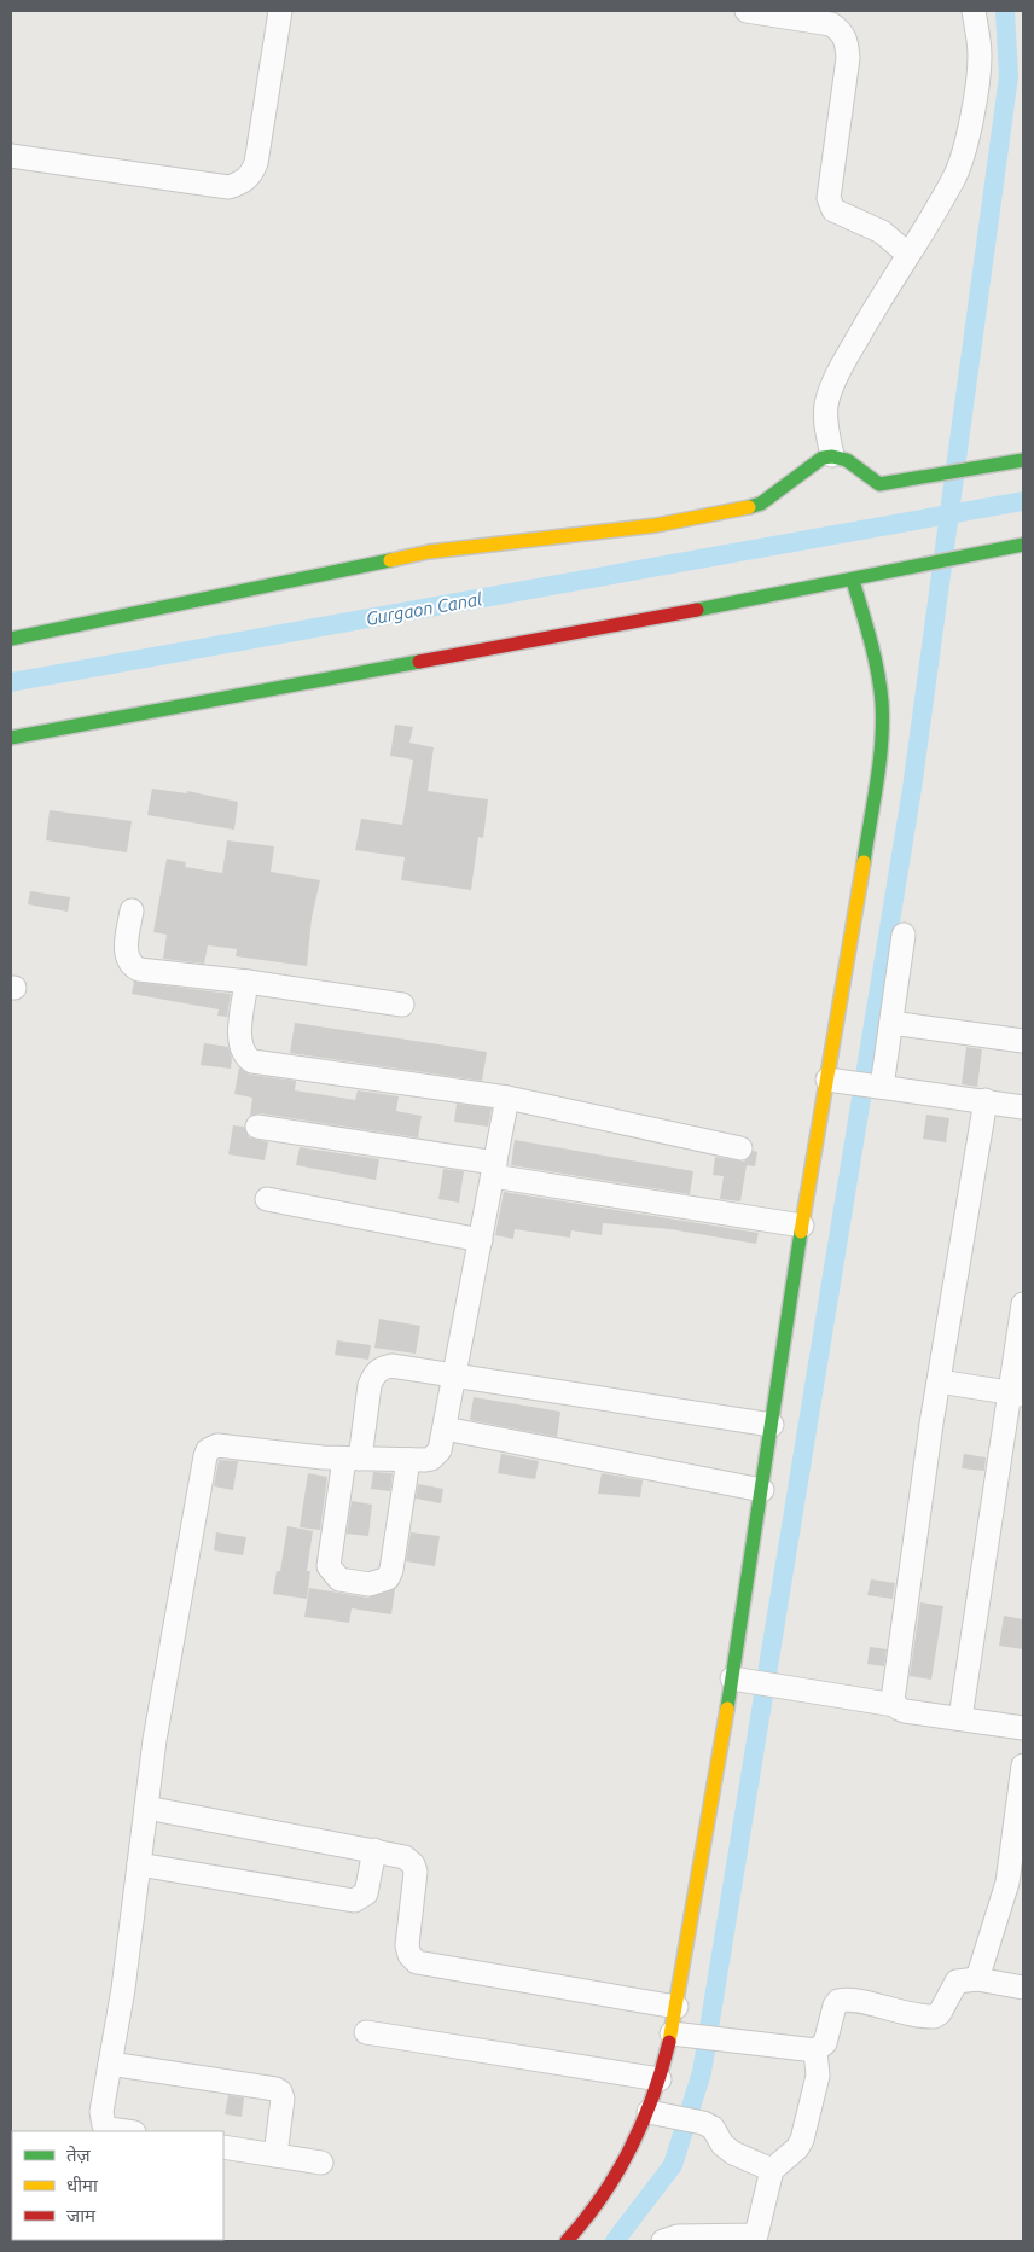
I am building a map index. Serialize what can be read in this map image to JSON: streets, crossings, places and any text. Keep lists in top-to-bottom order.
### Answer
{
  "water": ["Gurgaon Canal"],
  "legend": ["तेज़", "धीमा", "जाम"]
}
